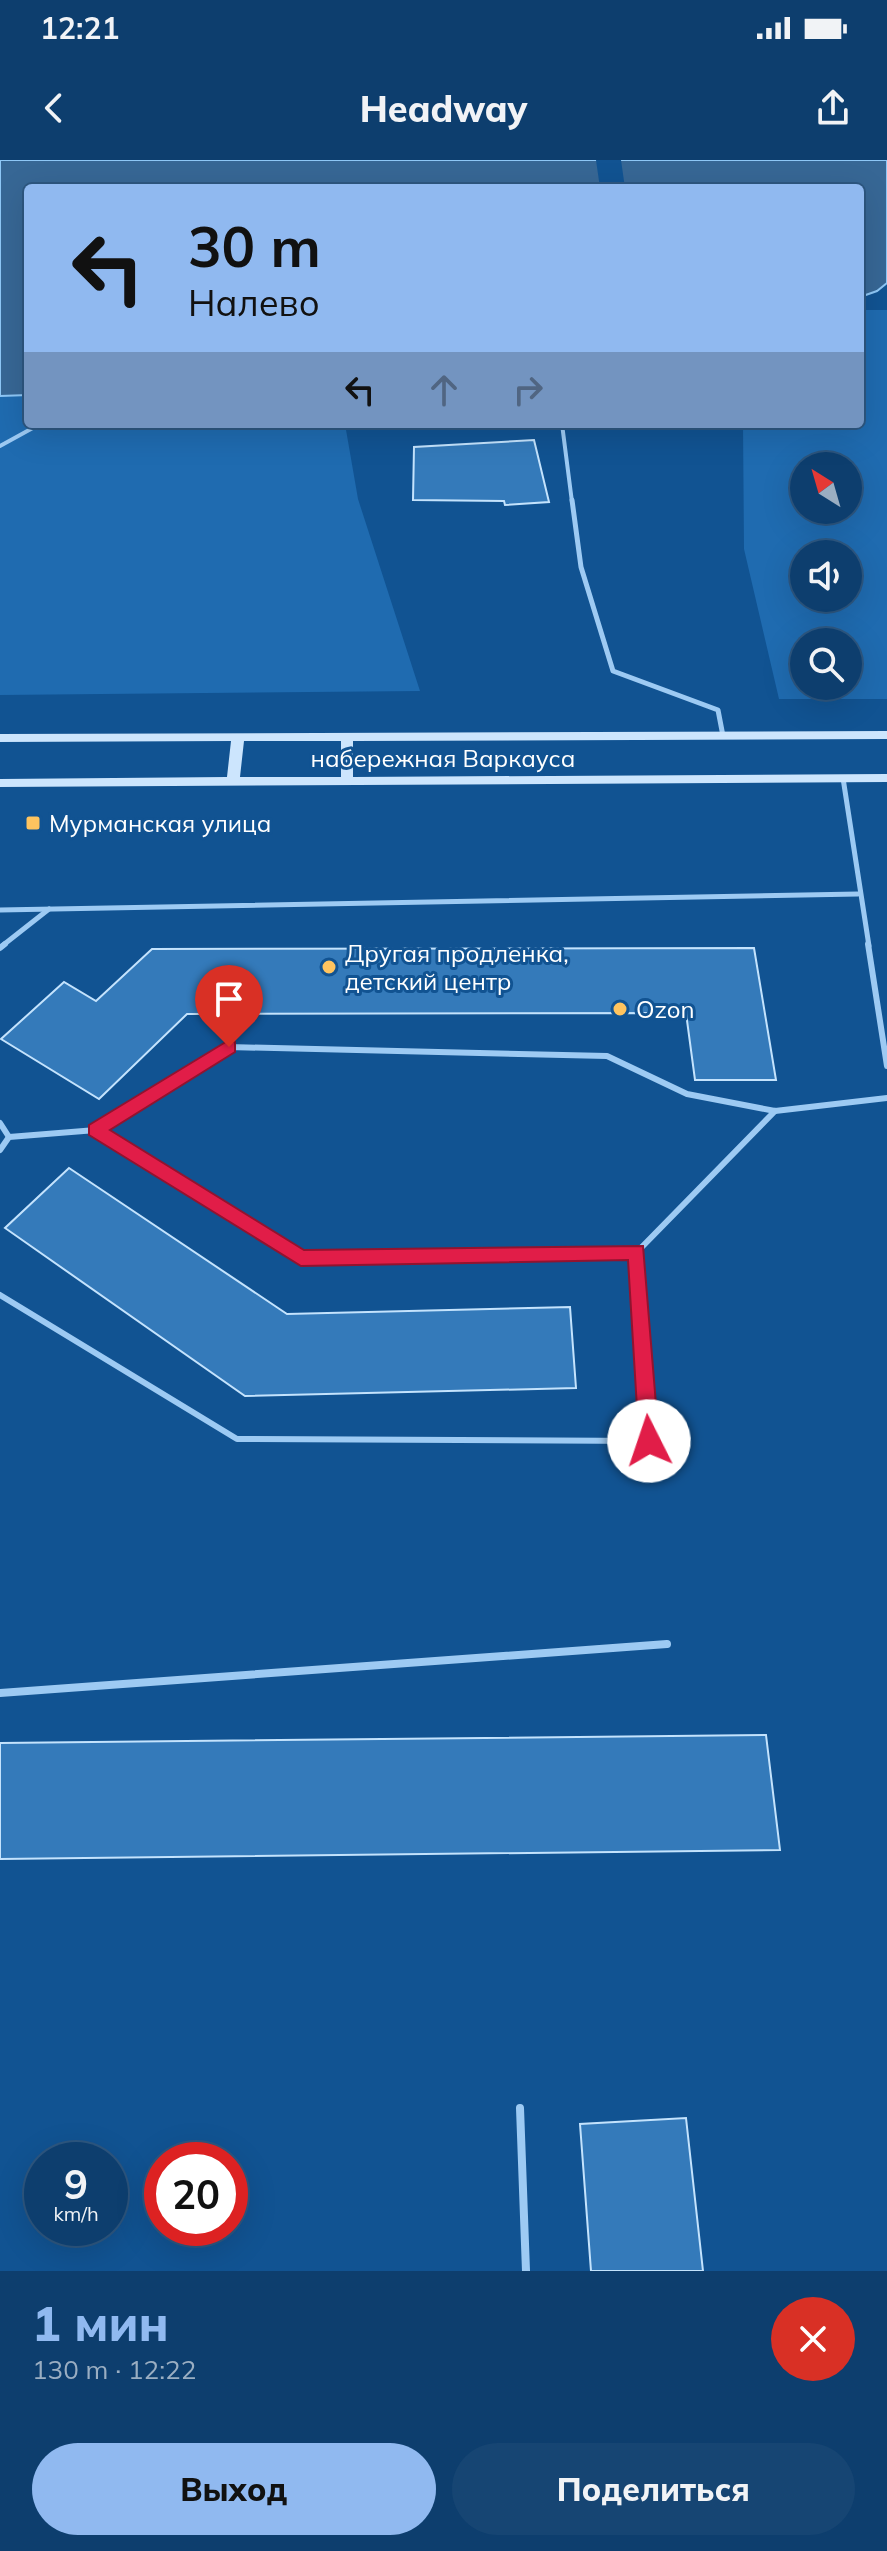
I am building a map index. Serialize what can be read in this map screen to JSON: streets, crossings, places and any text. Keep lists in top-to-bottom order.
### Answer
{
  "streets": {
    "main road": ["набережная Варкауса"]
  },
  "places": {
    "transit": ["Мурманская улица"],
    "other": ["Другая продленка, детский центр", "Ozon"]
  },
  "north": "top left",
  "page": {
    "status": "12:21",
    "header": "Headway",
    "turn": ["30 m", "Налево"],
    "speed": "9 km/h",
    "limit": "20",
    "heading": ["1 мин", "130 m · 12:22"],
    "buttons": ["Выход", "Поделиться"]
  }
}
